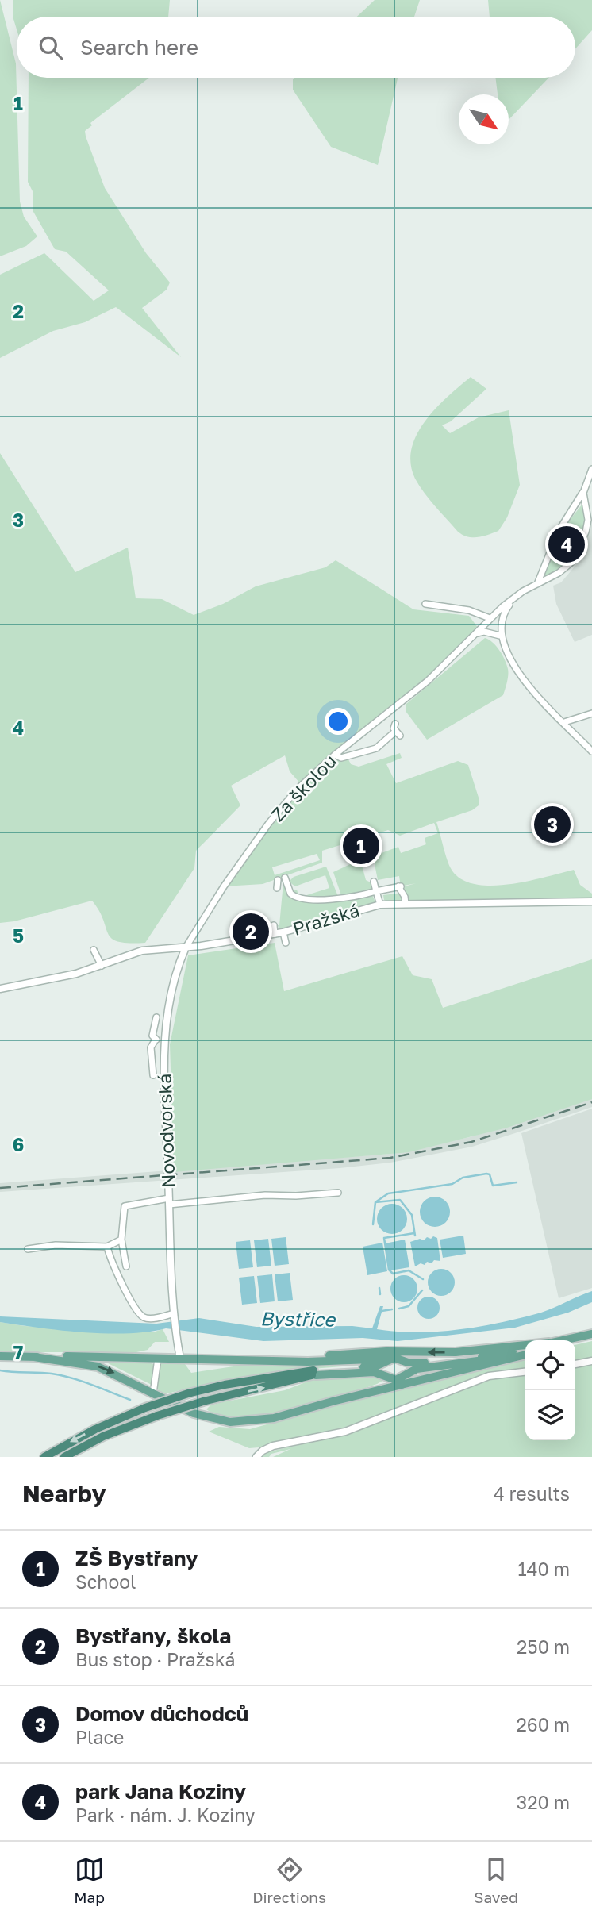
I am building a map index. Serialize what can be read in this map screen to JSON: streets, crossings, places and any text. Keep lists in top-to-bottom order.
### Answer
{
  "streets": {
    "street": ["Za školou", "Pražská", "Novodvorská"]
  },
  "crossings": [
    ["Za školou", "Pražská"],
    ["Za školou", "Novodvorská"],
    ["Pražská", "Novodvorská"]
  ],
  "water": ["Bystřice"],
  "north": "bottom right",
  "page": {
    "search": "Search here",
    "pins": [
      "4",
      "3",
      "1",
      "2"
    ],
    "heading": ["Nearby", "4 results"],
    "list": [
      {
        "mark": "1",
        "name": "ZŠ Bystřany",
        "note": "School",
        "value": "140 m"
      },
      {
        "mark": "2",
        "name": "Bystřany, škola",
        "note": "Bus stop · Pražská",
        "value": "250 m"
      },
      {
        "mark": "3",
        "name": "Domov důchodců",
        "note": "Place",
        "value": "260 m"
      },
      {
        "mark": "4",
        "name": "park Jana Koziny",
        "note": "Park · nám. J. Koziny",
        "value": "320 m"
      }
    ],
    "nav": ["Map", "Directions", "Saved"]
  },
  "grid": {
    "rows": [
      "1",
      "2",
      "3",
      "4",
      "5",
      "6",
      "7"
    ]
  }
}
